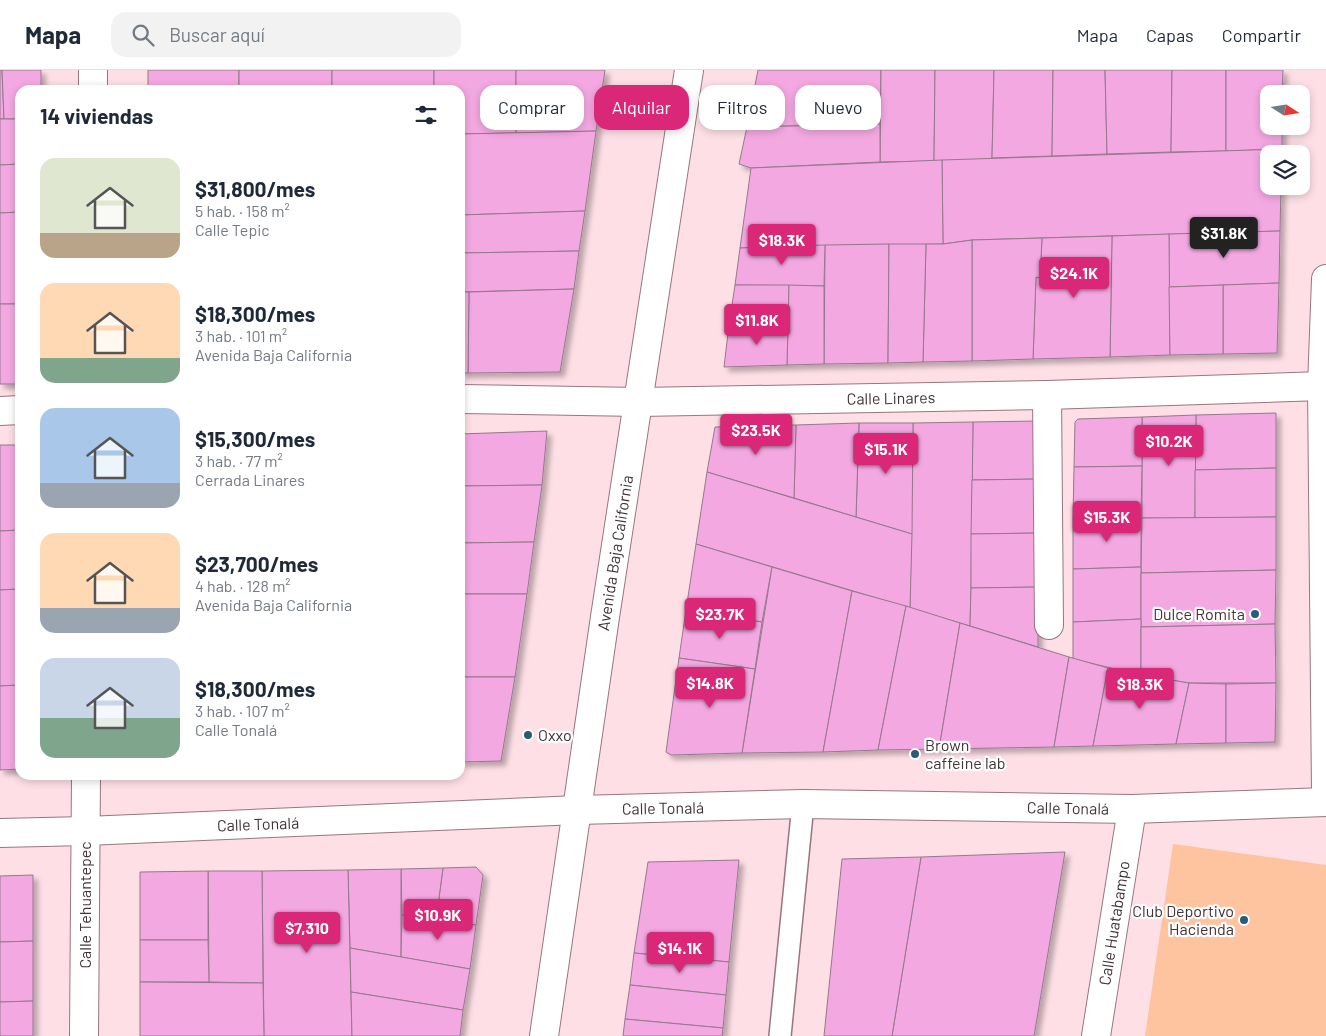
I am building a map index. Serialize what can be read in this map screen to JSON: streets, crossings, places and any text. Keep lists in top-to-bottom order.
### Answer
{
  "streets": {
    "street": [
      "Calle Linares",
      "Avenida Baja California",
      "Calle Tonalá",
      "Calle Tehuantepec",
      "Calle Huatabampo"
    ]
  },
  "crossings": [
    ["Calle Linares", "Avenida Baja California"],
    ["Avenida Baja California", "Calle Tonalá"],
    ["Calle Tonalá", "Calle Tehuantepec"],
    ["Calle Tonalá", "Calle Huatabampo"]
  ],
  "places": [
    "Dulce Romita",
    "Oxxo",
    "Brown caffeine lab",
    "Club Deportivo Hacienda"
  ],
  "north": "right",
  "page": {
    "header": "Mapa",
    "search": "Buscar aquí",
    "nav": ["Mapa", "Capas", "Compartir"],
    "chip": [
      "Comprar",
      "Alquilar",
      "Filtros",
      "Nuevo"
    ],
    "heading": "14 viviendas",
    "list": [
      {
        "name": "$31,800/mes",
        "note": "5 hab. · 158 m² · Calle Tepic"
      },
      {
        "name": "$18,300/mes",
        "note": "3 hab. · 101 m² · Avenida Baja California"
      },
      {
        "name": "$15,300/mes",
        "note": "3 hab. · 77 m² · Cerrada Linares"
      },
      {
        "name": "$23,700/mes",
        "note": "4 hab. · 128 m² · Avenida Baja California"
      },
      {
        "name": "$18,300/mes",
        "note": "3 hab. · 107 m² · Calle Tonalá"
      }
    ],
    "price": [
      "$31.8K",
      "$18.3K",
      "$24.1K",
      "$11.8K",
      "$23.5K",
      "$10.2K",
      "$15.1K",
      "$15.3K",
      "$23.7K",
      "$14.8K",
      "$18.3K",
      "$10.9K",
      "$7,310",
      "$14.1K"
    ]
  }
}
